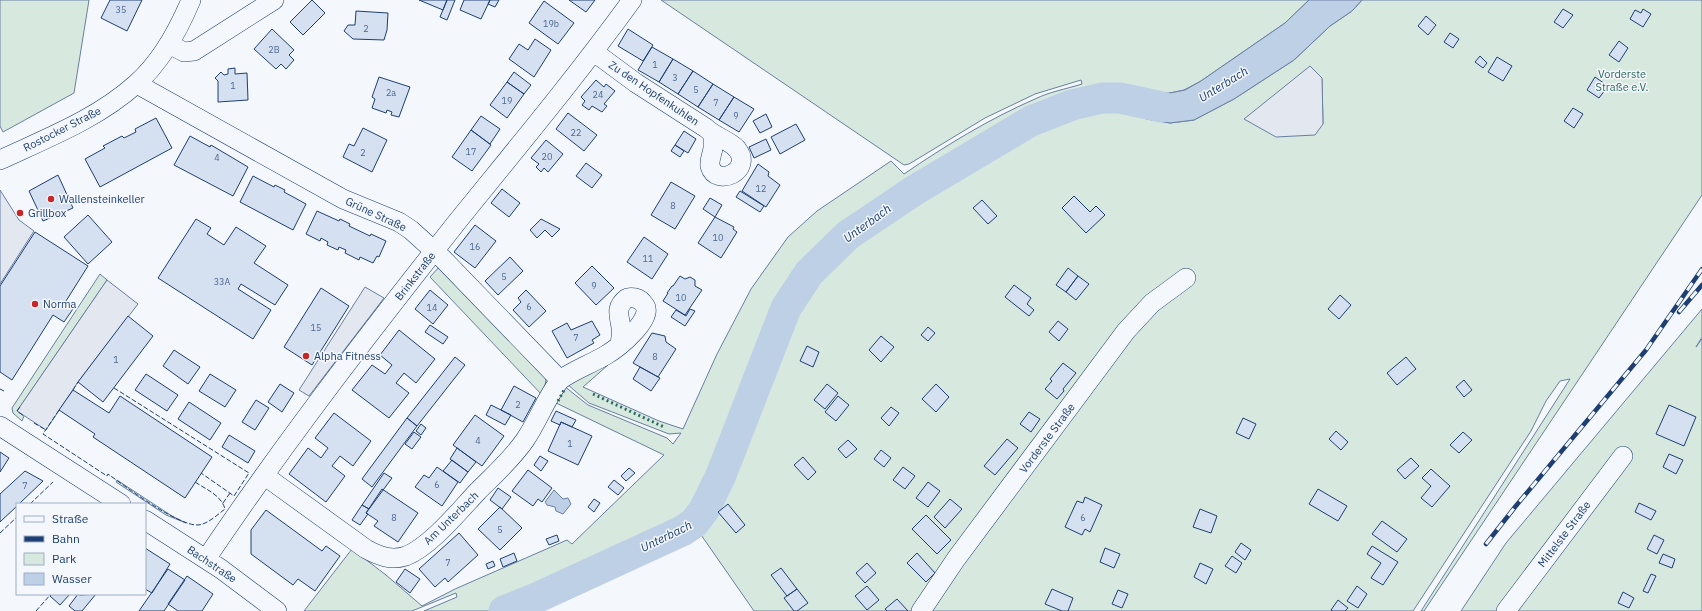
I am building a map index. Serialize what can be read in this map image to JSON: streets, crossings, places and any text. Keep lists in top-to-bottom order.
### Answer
{
  "streets": {
    "street": [
      "Zu den Hopfenkuhlen",
      "Rostocker Straße",
      "Grüne Straße",
      "Brinkstraße",
      "Vorderste Straße",
      "Am Unterbach",
      "Mittelste Straße",
      "Bachstraße"
    ]
  },
  "crossings": [
    ["Zu den Hopfenkuhlen", "Brinkstraße"],
    ["Rostocker Straße", "Grüne Straße"],
    ["Grüne Straße", "Brinkstraße"],
    ["Grüne Straße", "Am Unterbach"],
    ["Brinkstraße", "Am Unterbach"],
    ["Brinkstraße", "Bachstraße"]
  ],
  "water": ["Unterbach"],
  "parks": ["Vorderste Straße e.V."],
  "places": [
    "Wallensteinkeller",
    "Grillbox",
    "Norma",
    "Alpha Fitness"
  ],
  "house_numbers": [
    "35",
    "19b",
    "2",
    "2B",
    "1",
    "3",
    "1",
    "5",
    "2a",
    "24",
    "19",
    "7",
    "9",
    "22",
    "17",
    "2",
    "20",
    "4",
    "12",
    "8",
    "10",
    "16",
    "11",
    "5",
    "33A",
    "9",
    "10",
    "6",
    "14",
    "15",
    "7",
    "8",
    "1",
    "2",
    "4",
    "1",
    "6",
    "7",
    "8",
    "6",
    "5",
    "7"
  ],
  "legend": [
    "Straße",
    "Bahn",
    "Park",
    "Wasser"
  ]
}
